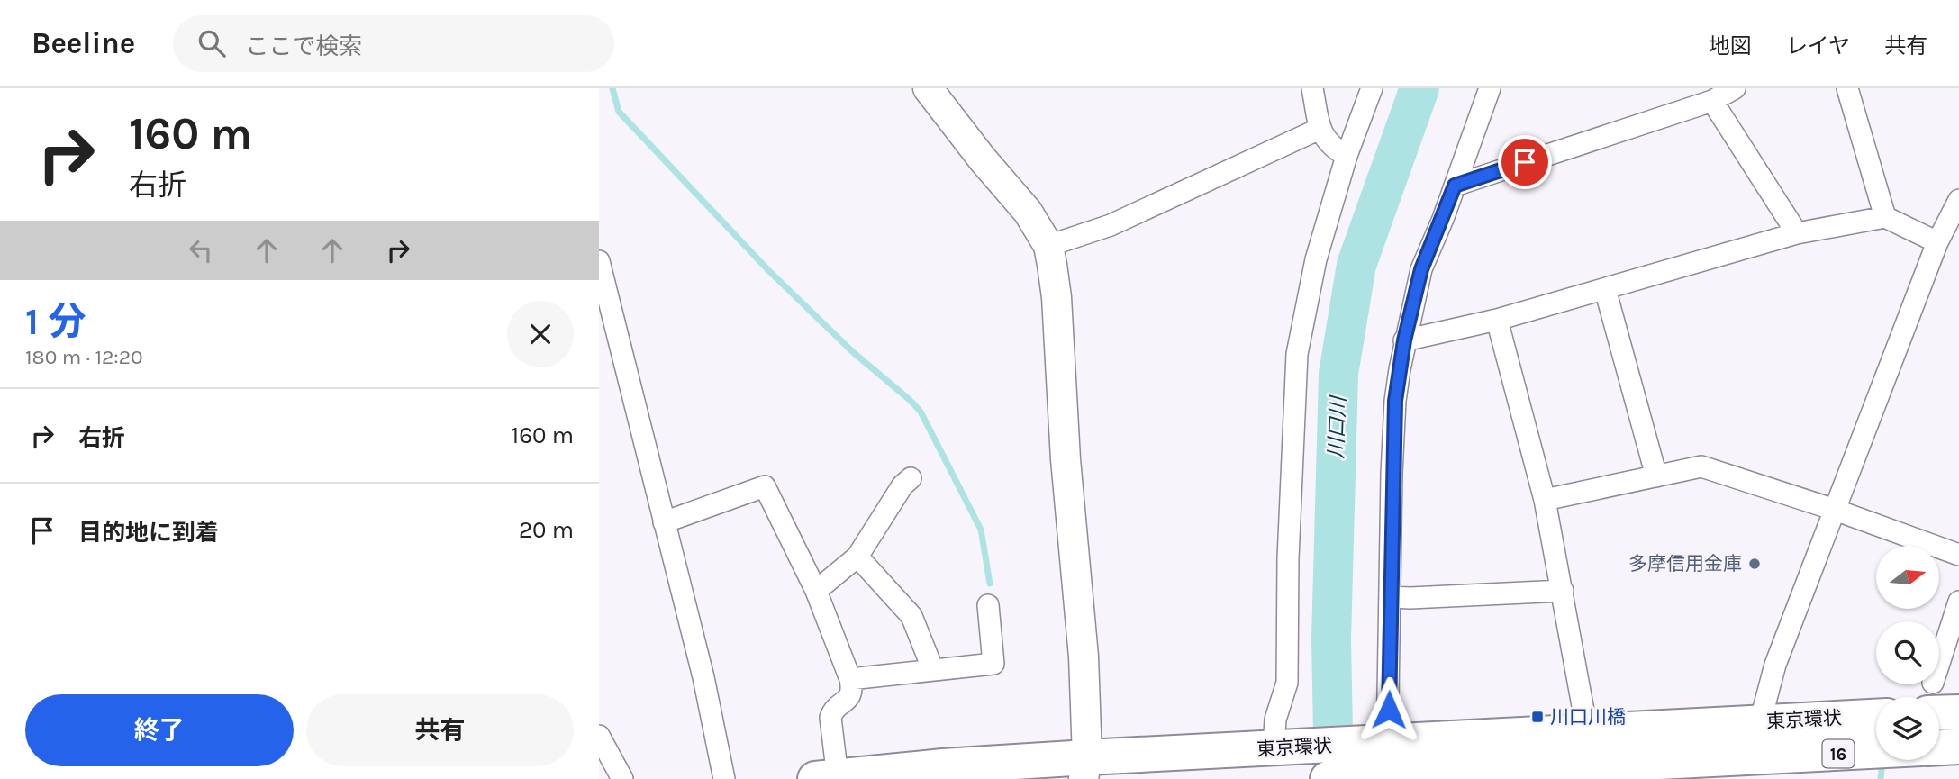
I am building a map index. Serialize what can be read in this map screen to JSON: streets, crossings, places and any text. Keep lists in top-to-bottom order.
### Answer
{
  "streets": {
    "highway": ["東京環状", "16"]
  },
  "water": ["川口川"],
  "places": {
    "other": ["多摩信用金庫"],
    "transit": ["川口川橋"]
  },
  "north": "right",
  "page": {
    "header": "Beeline",
    "search": "ここで検索",
    "nav": ["地図", "レイヤ", "共有"],
    "turn": ["160 m", "右折"],
    "heading": ["1 分", "180 m · 12:20"],
    "list": [
      {
        "name": "右折",
        "value": "160 m"
      },
      {
        "name": "目的地に到着",
        "value": "20 m"
      }
    ],
    "buttons": ["終了", "共有"]
  }
}
